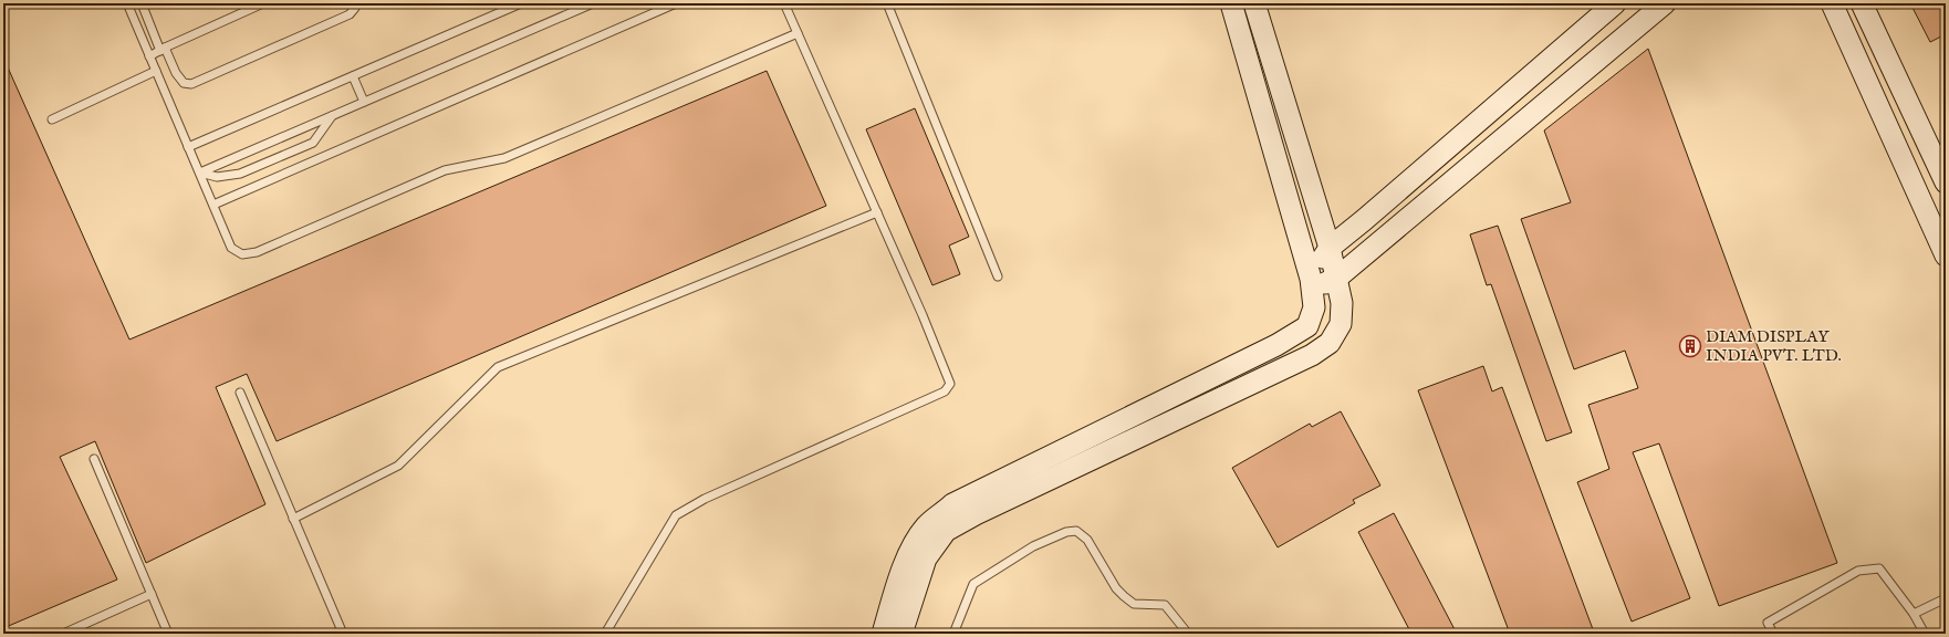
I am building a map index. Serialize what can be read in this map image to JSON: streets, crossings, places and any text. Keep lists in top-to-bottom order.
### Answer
{
  "places": {
    "building": ["DIAM DISPLAY INDIA PVT. LTD."]
  }
}
